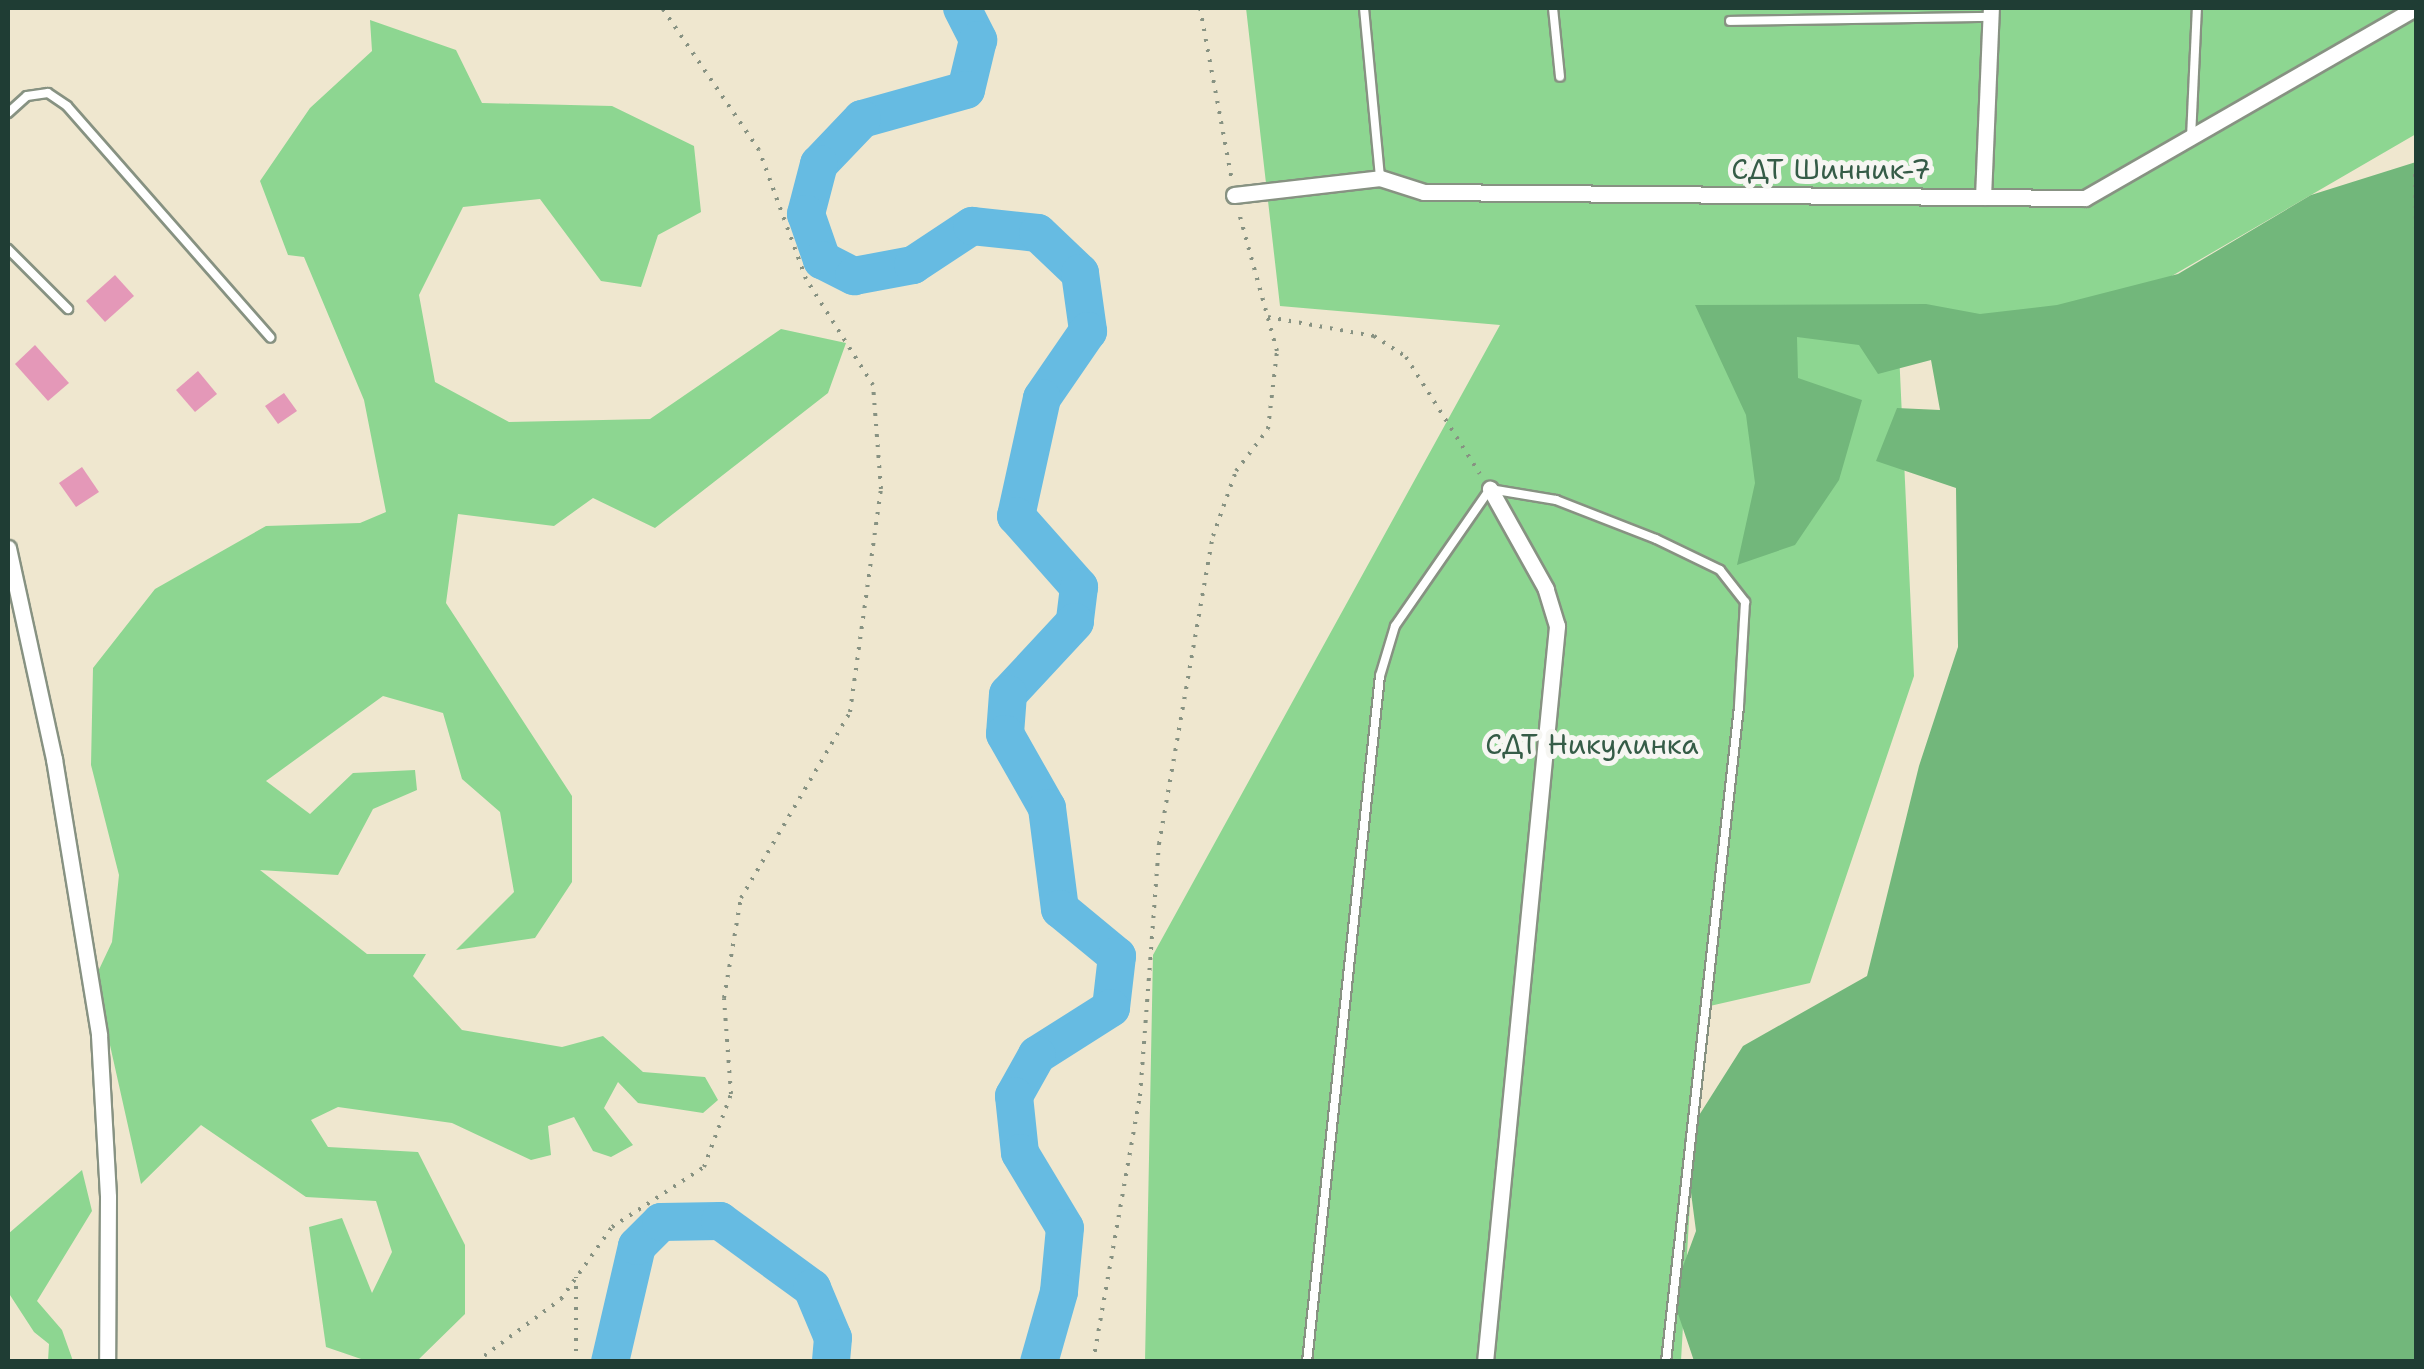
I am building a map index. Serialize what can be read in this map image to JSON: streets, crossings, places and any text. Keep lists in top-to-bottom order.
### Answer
{
  "parks": ["СДТ Шинник-7", "СДТ Никулинка"]
}
